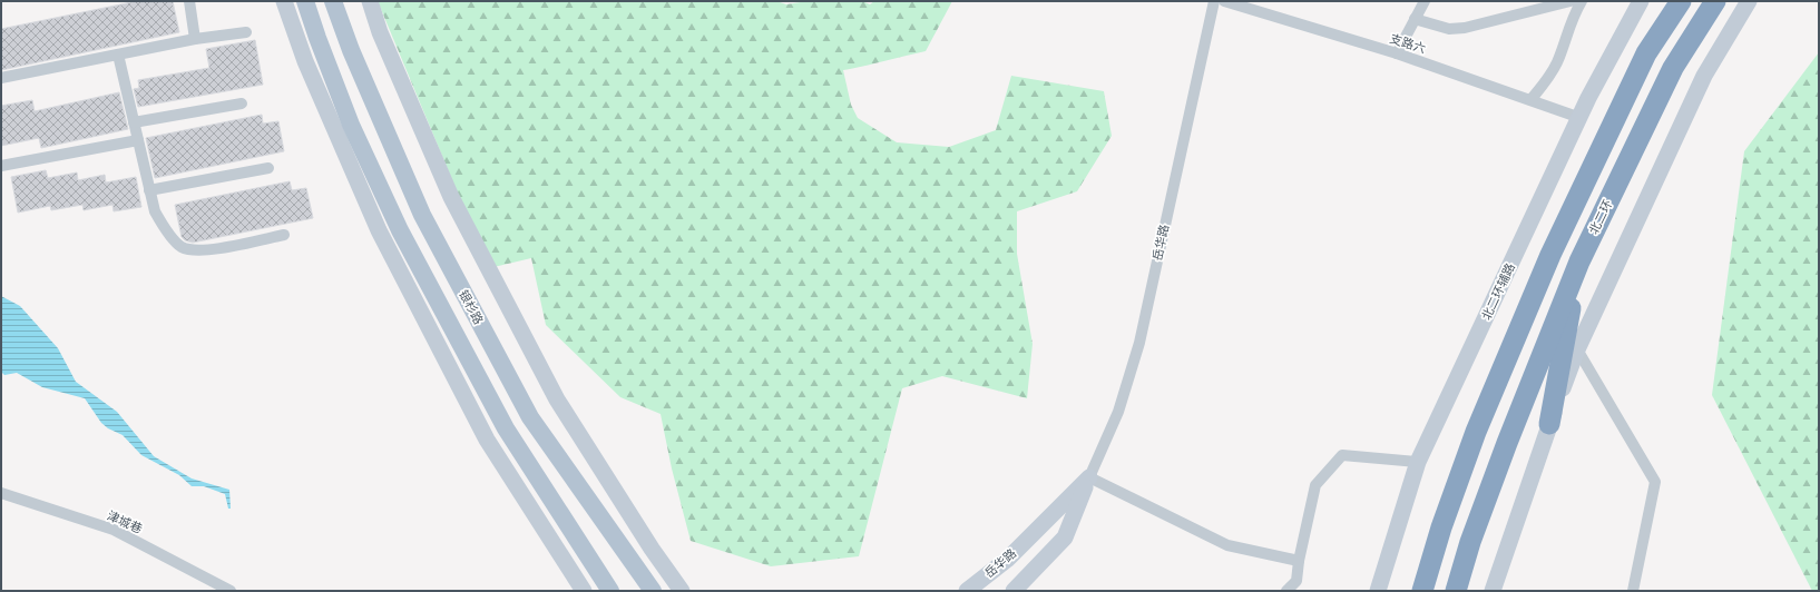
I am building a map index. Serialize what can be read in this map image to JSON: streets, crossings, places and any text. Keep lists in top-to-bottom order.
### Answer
{
  "streets": {
    "highway": ["北二环"],
    "main road": ["银杉路"],
    "street": [
      "支路六",
      "岳华路",
      "北二环辅路",
      "津城巷"
    ]
  },
  "crossings": [
    ["支路六", "北二环辅路"]
  ]
}
